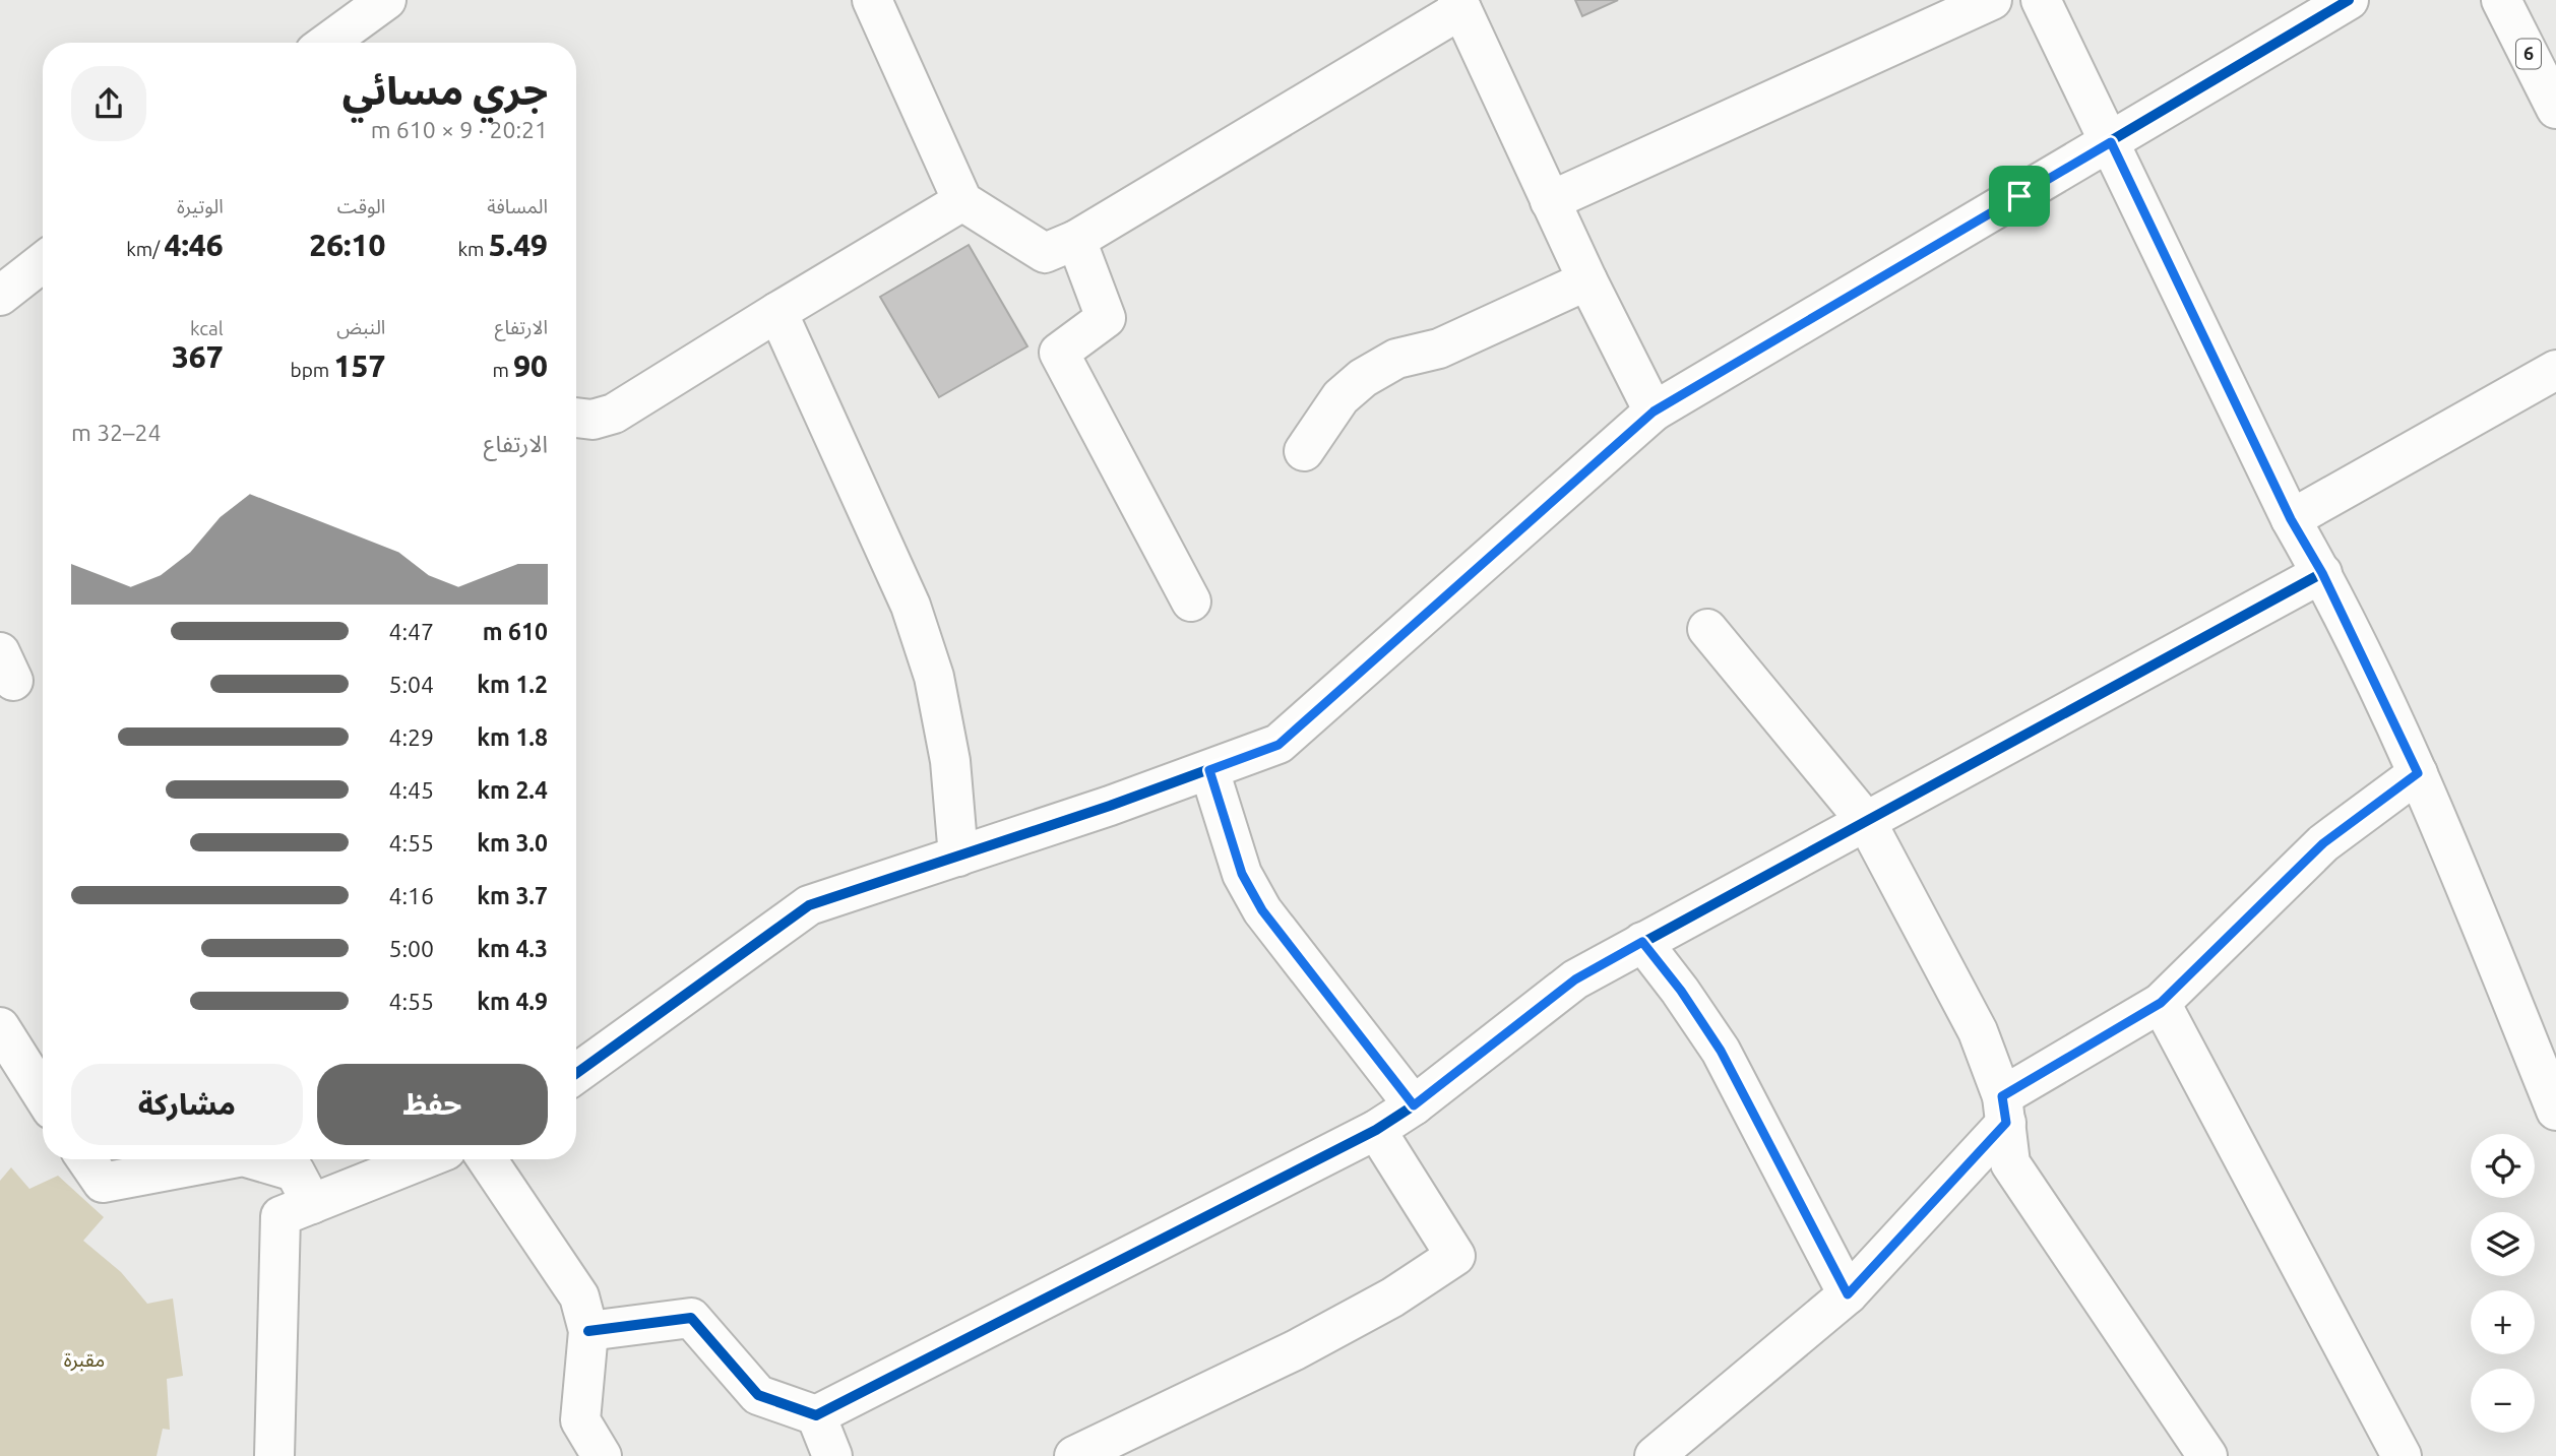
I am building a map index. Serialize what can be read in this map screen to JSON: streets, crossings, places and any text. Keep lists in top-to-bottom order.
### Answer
{
  "streets": {
    "main road": ["6"]
  },
  "parks": ["مقبرة"],
  "page": {
    "heading": ["جري مسائي", "20:21 · 9 × 610 m"],
    "stats": [
      ["المسافة", "5.49 km"],
      ["الوقت", "26:10"],
      ["الوتيرة", "4:46 /km"],
      ["الارتفاع", "90 m"],
      ["النبض", "157 bpm"],
      ["kcal", "367"]
    ],
    "chart": ["الارتفاع", "24–32 m"],
    "list": [
      {
        "name": "610 m",
        "note": "4:47"
      },
      {
        "name": "1.2 km",
        "note": "5:04"
      },
      {
        "name": "1.8 km",
        "note": "4:29"
      },
      {
        "name": "2.4 km",
        "note": "4:45"
      },
      {
        "name": "3.0 km",
        "note": "4:55"
      },
      {
        "name": "3.7 km",
        "note": "4:16"
      },
      {
        "name": "4.3 km",
        "note": "5:00"
      },
      {
        "name": "4.9 km",
        "note": "4:55"
      }
    ],
    "buttons": ["حفظ", "مشاركة"],
    "map_buttons": ["+", "−"]
  }
}
